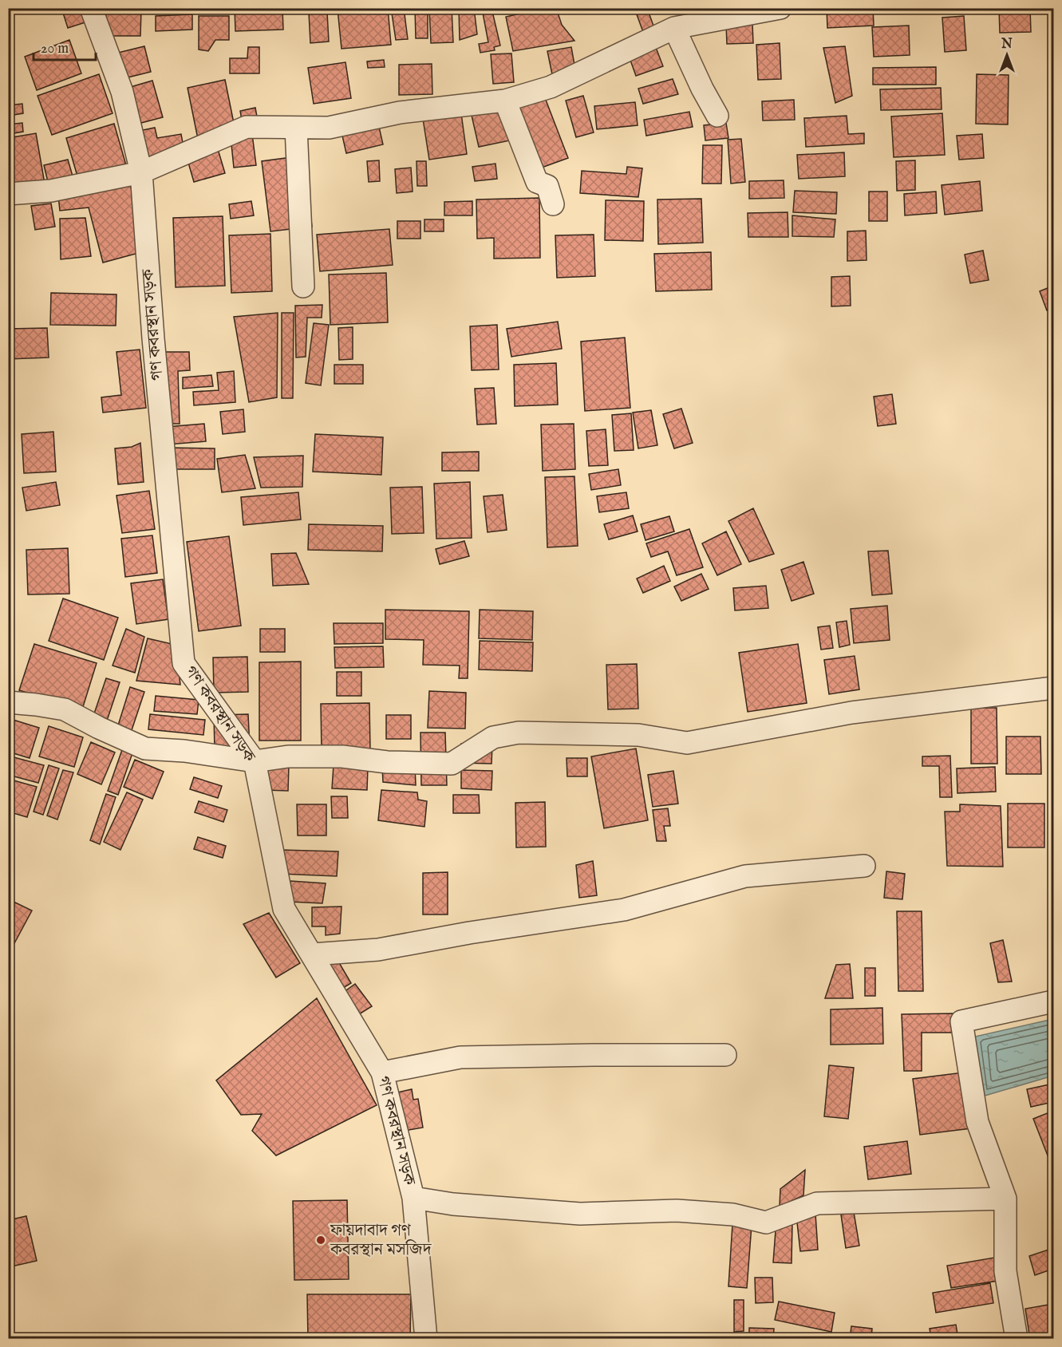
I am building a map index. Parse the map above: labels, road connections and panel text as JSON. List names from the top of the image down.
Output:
{
  "streets": {
    "street": ["গণ কবরস্থান সড়ক"]
  },
  "places": ["ফায়দাবাদ গণ কবরস্থান মসজিদ"],
  "scale_bar": "20 m",
  "north": "top"
}
